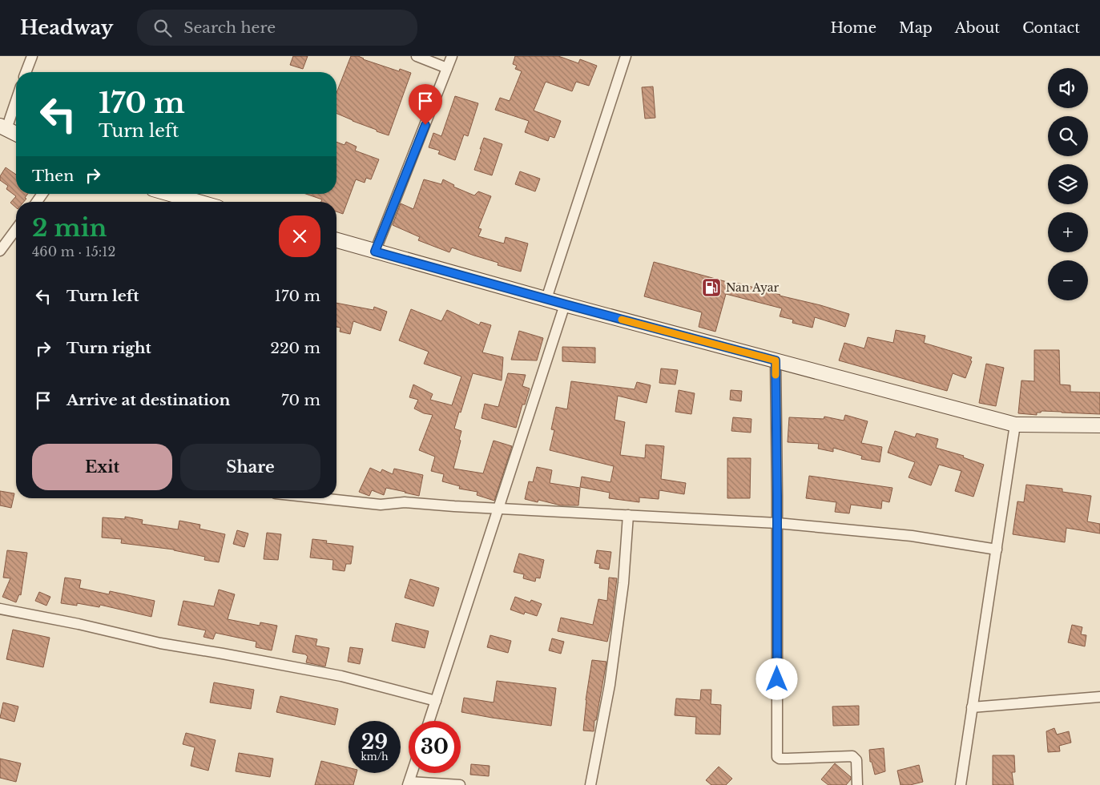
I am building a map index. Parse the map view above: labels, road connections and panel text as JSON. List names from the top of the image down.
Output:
{
  "places": {
    "fuel station": ["Nan Ayar"]
  },
  "page": {
    "header": "Headway",
    "search": "Search here",
    "nav": [
      "Home",
      "Map",
      "About",
      "Contact"
    ],
    "map_buttons": ["+", "−"],
    "turn": ["170 m", "Turn left"],
    "then": "Then",
    "heading": ["2 min", "460 m · 15:12"],
    "list": [
      {
        "name": "Turn left",
        "value": "170 m"
      },
      {
        "name": "Turn right",
        "value": "220 m"
      },
      {
        "name": "Arrive at destination",
        "value": "70 m"
      }
    ],
    "buttons": ["Exit", "Share"],
    "speed": "29 km/h",
    "limit": "30"
  }
}
